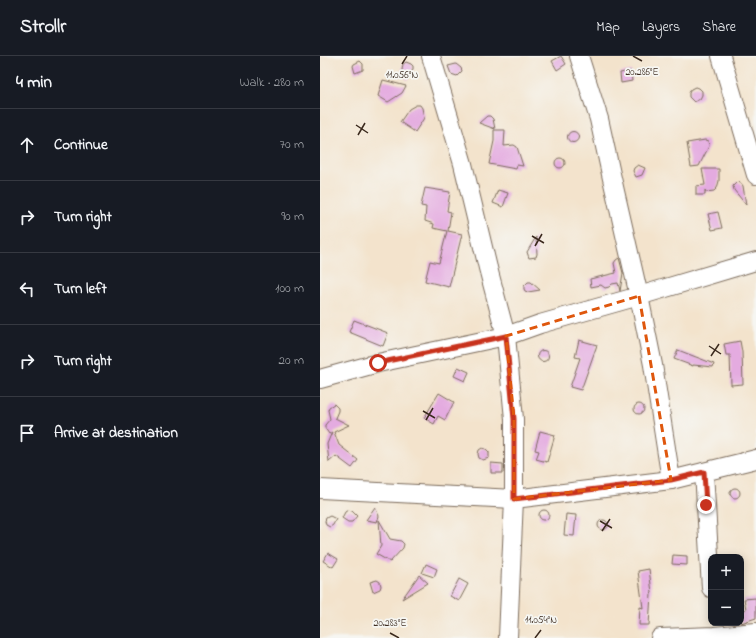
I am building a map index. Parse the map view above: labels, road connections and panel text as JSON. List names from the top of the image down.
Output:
{
  "page": {
    "header": "Strollr",
    "nav": ["Map", "Layers", "Share"],
    "heading": ["4 min", "Walk · 280 m"],
    "list": [
      ["Continue", "70 m"],
      ["Turn right", "90 m"],
      ["Turn left", "100 m"],
      ["Turn right", "20 m"],
      "Arrive at destination"
    ],
    "map_buttons": ["+", "−"]
  },
  "coordinates": [
    "20.286°E",
    "11.056°N",
    "11.054°N",
    "20.283°E"
  ]
}
